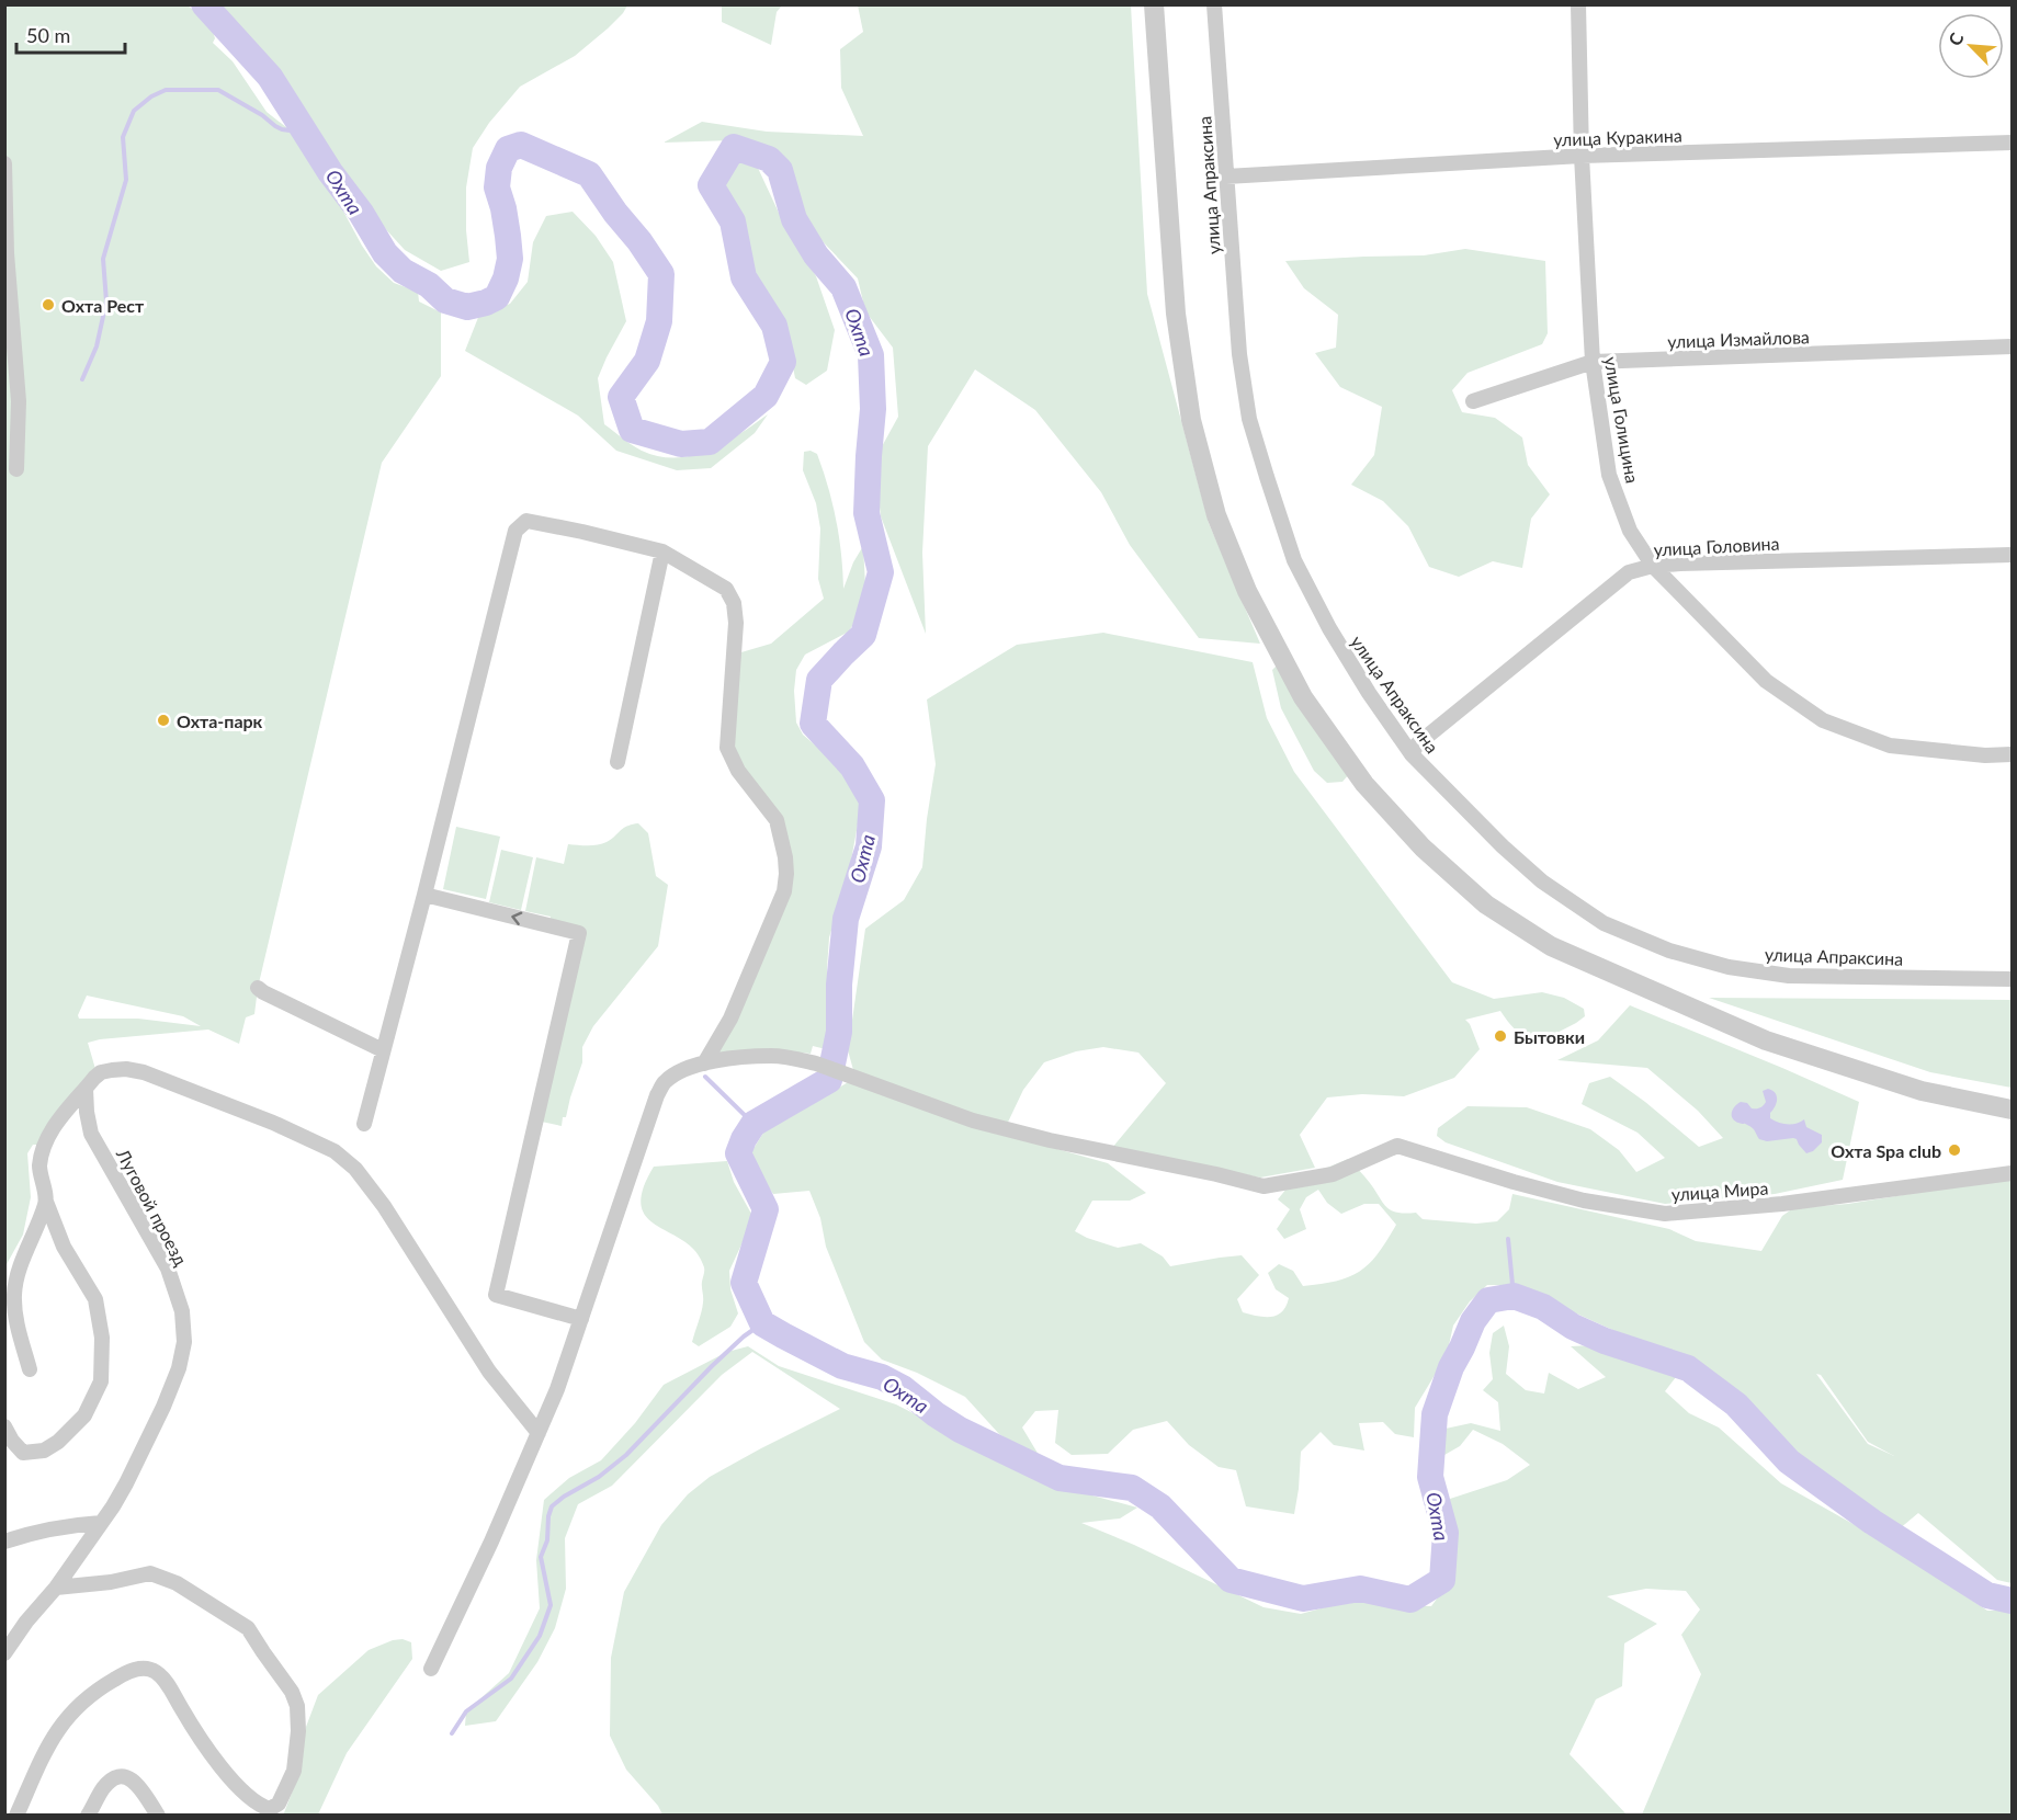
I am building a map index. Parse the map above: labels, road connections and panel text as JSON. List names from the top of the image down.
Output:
{
  "streets": {
    "street": [
      "улица Куракина",
      "улица Апраксина",
      "улица Измайлова",
      "улица Голицина",
      "улица Головина",
      "улица Мира",
      "Луговой проезд"
    ]
  },
  "crossings": [
    ["улица Куракина", "улица Апраксина"],
    ["улица Куракина", "улица Голицина"],
    ["улица Апраксина", "улица Головина"],
    ["улица Измайлова", "улица Голицина"],
    ["улица Голицина", "улица Головина"]
  ],
  "water": ["Охта"],
  "places": [
    "Охта Рест",
    "Охта-парк",
    "Бытовки",
    "Охта Spa club"
  ],
  "scale_bar": "50 m",
  "north": "top left"
}
